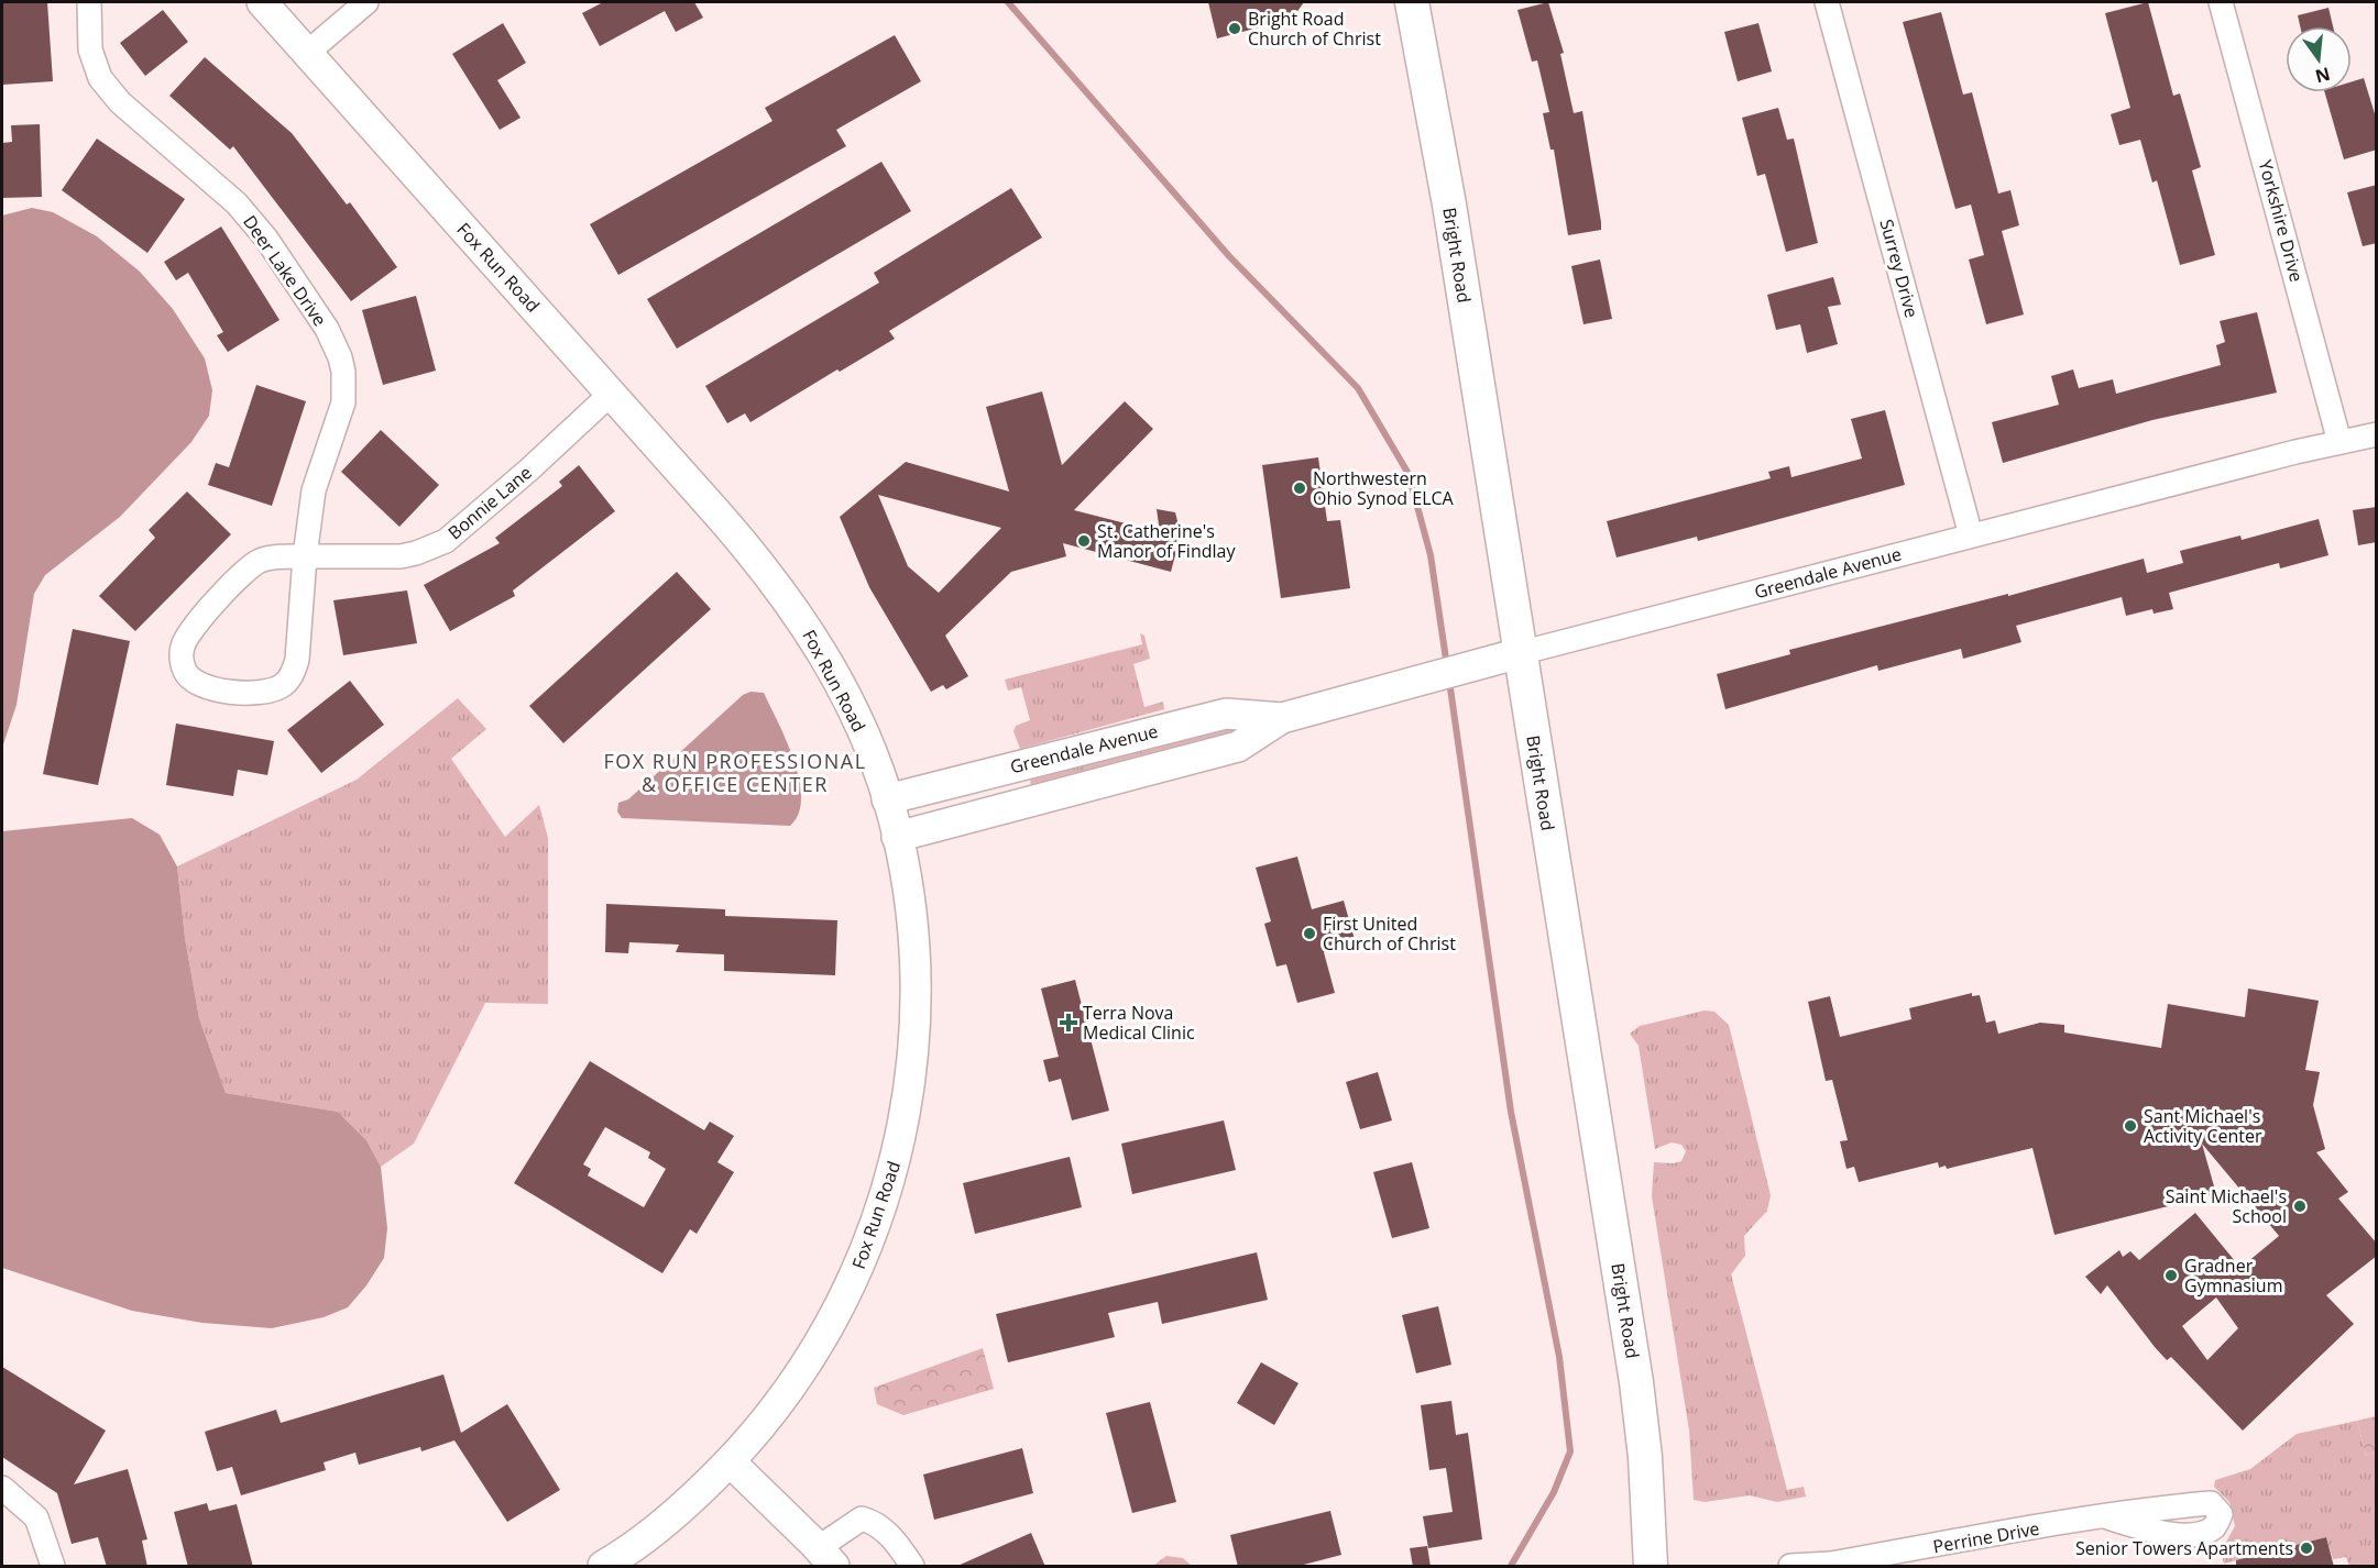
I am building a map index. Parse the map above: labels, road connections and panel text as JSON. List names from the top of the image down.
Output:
{
  "streets": {
    "main road": ["Bright Road"],
    "street": [
      "Yorkshire Drive",
      "Fox Run Road",
      "Surrey Drive",
      "Deer Lake Drive",
      "Bonnie Lane",
      "Greendale Avenue",
      "Perrine Drive"
    ]
  },
  "crossings": [
    ["Yorkshire Drive", "Greendale Avenue"],
    ["Bright Road", "Greendale Avenue"],
    ["Fox Run Road", "Bonnie Lane"],
    ["Fox Run Road", "Greendale Avenue"],
    ["Surrey Drive", "Greendale Avenue"],
    ["Deer Lake Drive", "Bonnie Lane"]
  ],
  "districts": ["FOX RUN PROFESSIONAL & OFFICE CENTER"],
  "places": {
    "other": [
      "Bright Road Church of Christ",
      "Northwestern Ohio Synod ELCA",
      "St. Catherine's Manor of Findlay",
      "First United Church of Christ",
      "Sant Michael's Activity Center",
      "Saint Michael's School",
      "Gradner Gymnasium",
      "Senior Towers Apartments"
    ],
    "health": ["Terra Nova Medical Clinic"]
  },
  "north": "bottom"
}
